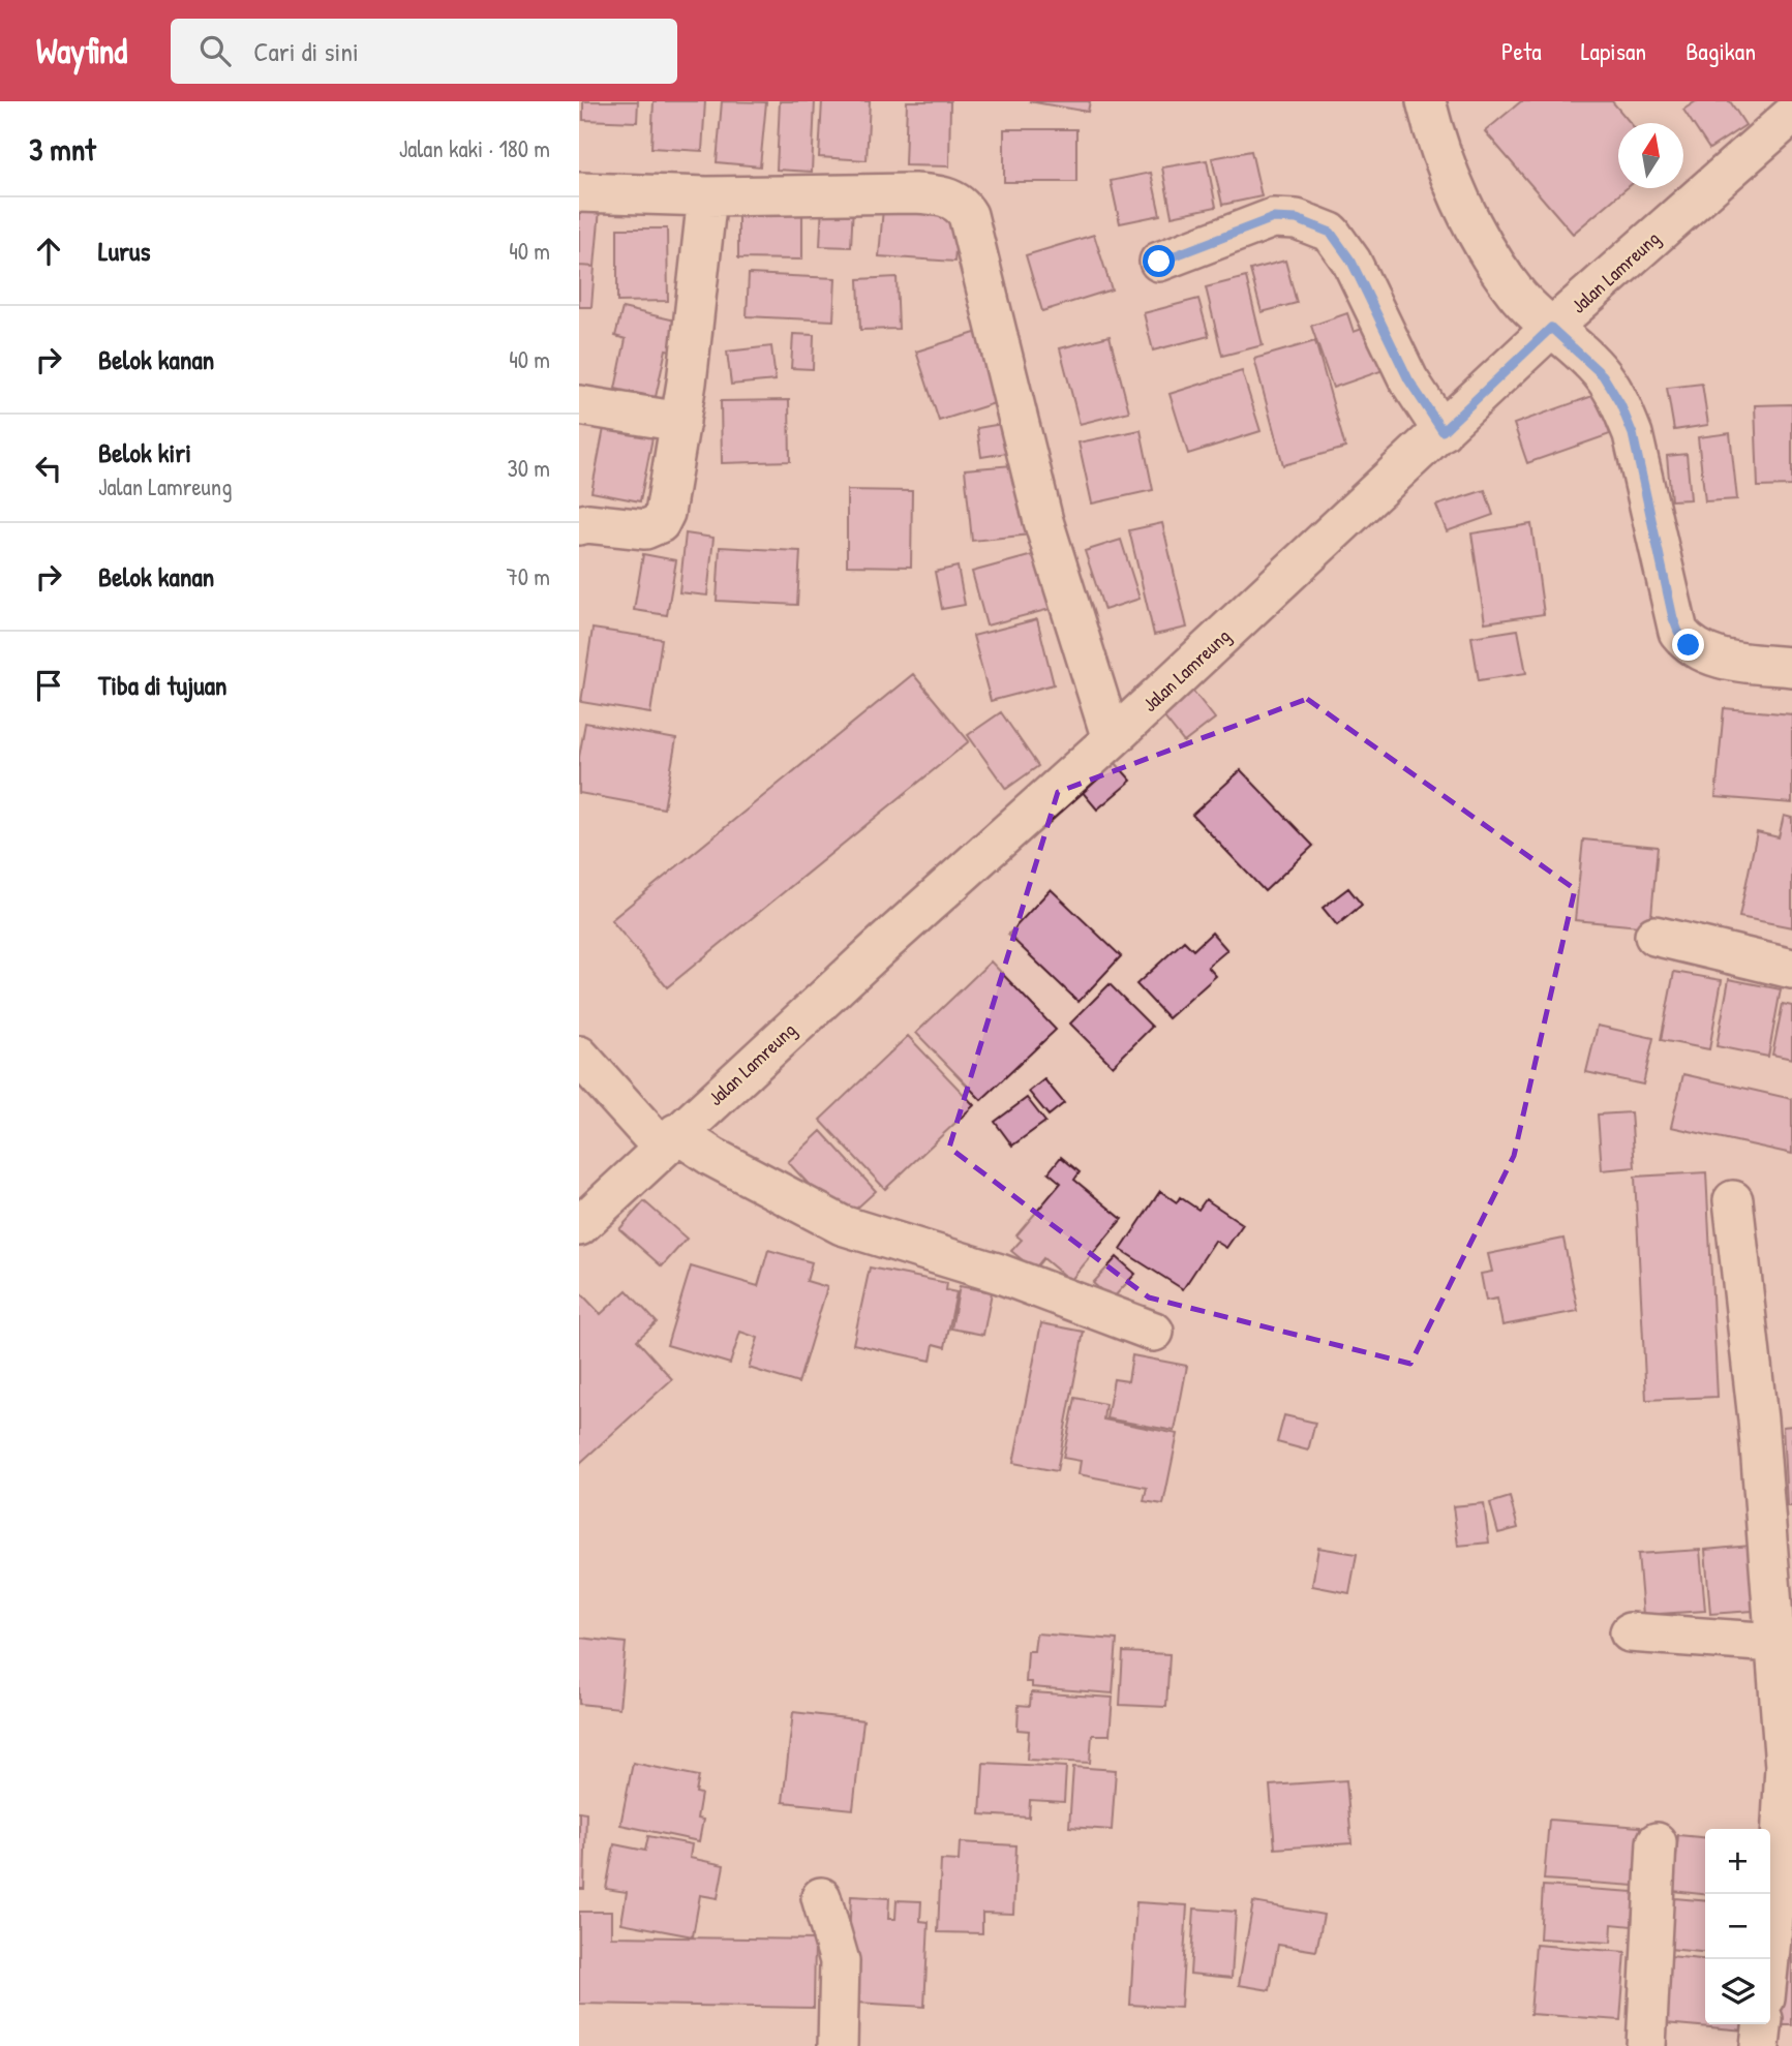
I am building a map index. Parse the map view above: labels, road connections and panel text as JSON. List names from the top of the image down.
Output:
{
  "streets": {
    "street": ["Jalan Lamreung"]
  },
  "north": "top",
  "page": {
    "header": "Wayfind",
    "search": "Cari di sini",
    "nav": ["Peta", "Lapisan", "Bagikan"],
    "heading": ["3 mnt", "Jalan kaki · 180 m"],
    "list": [
      ["Lurus", "40 m"],
      ["Belok kanan", "40 m"],
      ["Belok kiri", "Jalan Lamreung", "30 m"],
      ["Belok kanan", "70 m"],
      "Tiba di tujuan"
    ],
    "map_buttons": ["+", "−"]
  }
}
